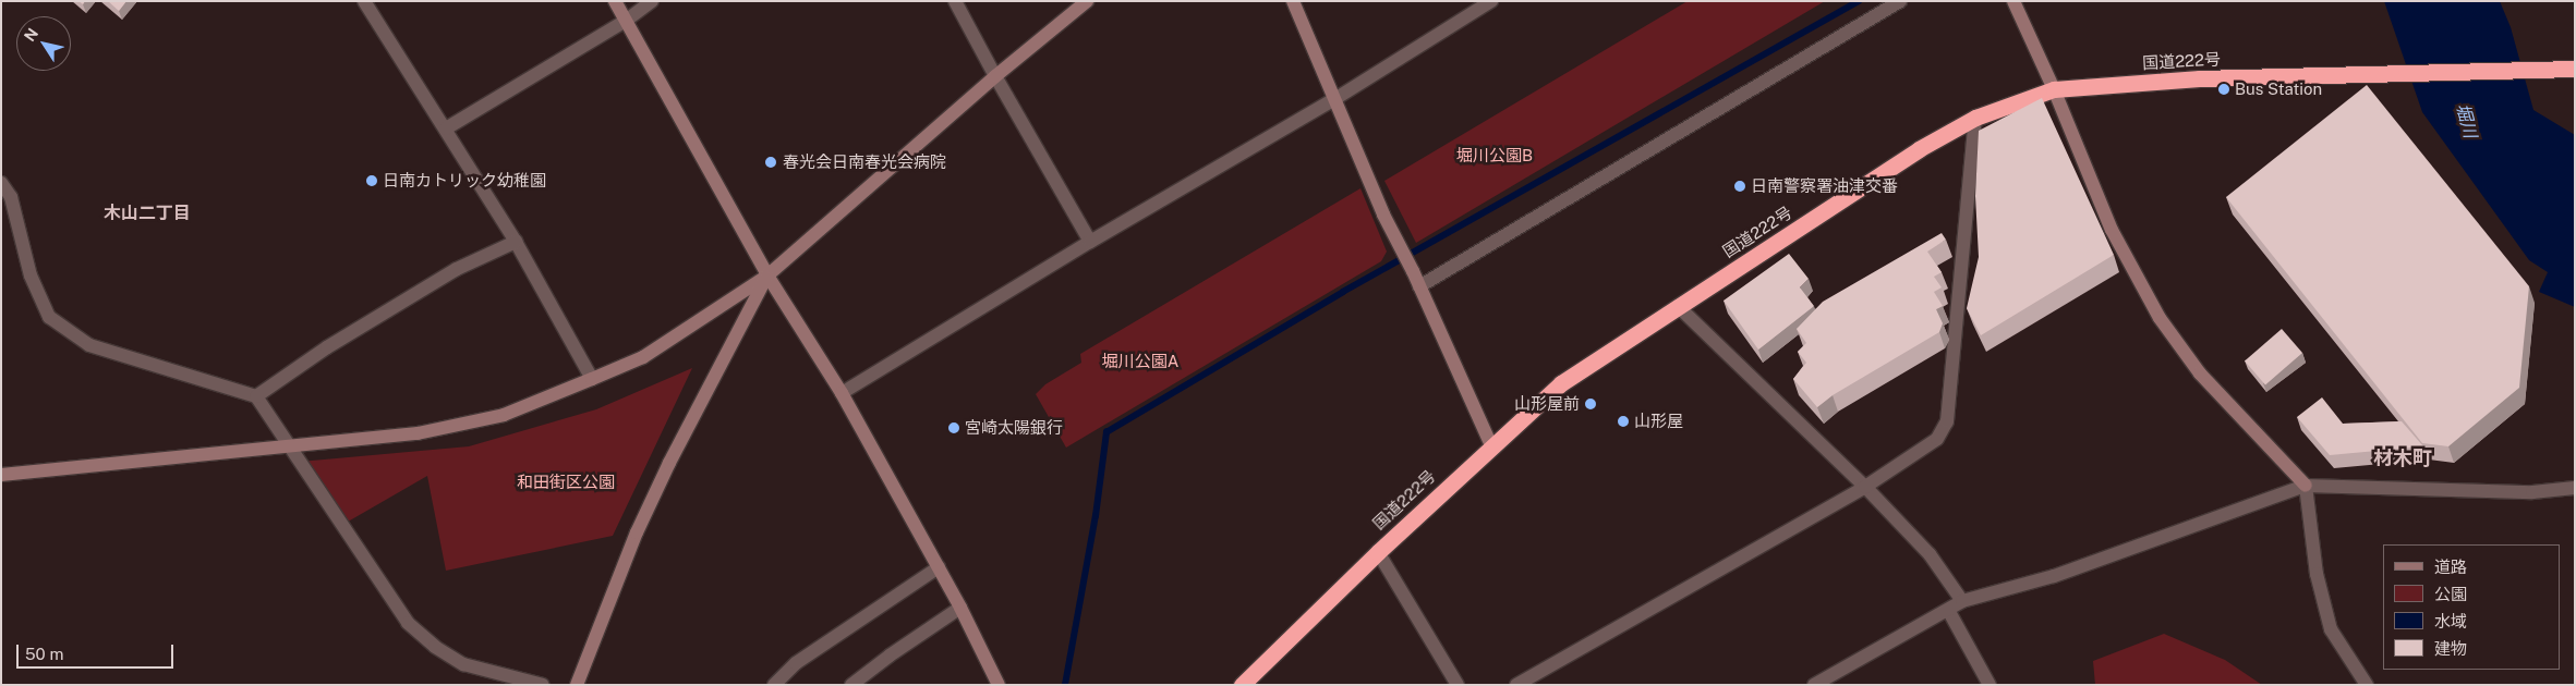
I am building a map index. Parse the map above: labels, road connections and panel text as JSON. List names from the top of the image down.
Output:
{
  "streets": {
    "highway": ["国道222号"]
  },
  "districts": ["木山二丁目", "材木町"],
  "water": ["堀川"],
  "parks": ["堀川公園B", "堀川公園A", "和田街区公園"],
  "places": [
    "Bus Station",
    "春光会日南春光会病院",
    "日南カトリック幼稚園",
    "日南警察署油津交番",
    "山形屋前",
    "山形屋",
    "宮崎太陽銀行"
  ],
  "legend": [
    "道路",
    "公園",
    "水域",
    "建物"
  ],
  "scale_bar": "50 m",
  "north": "top left"
}
